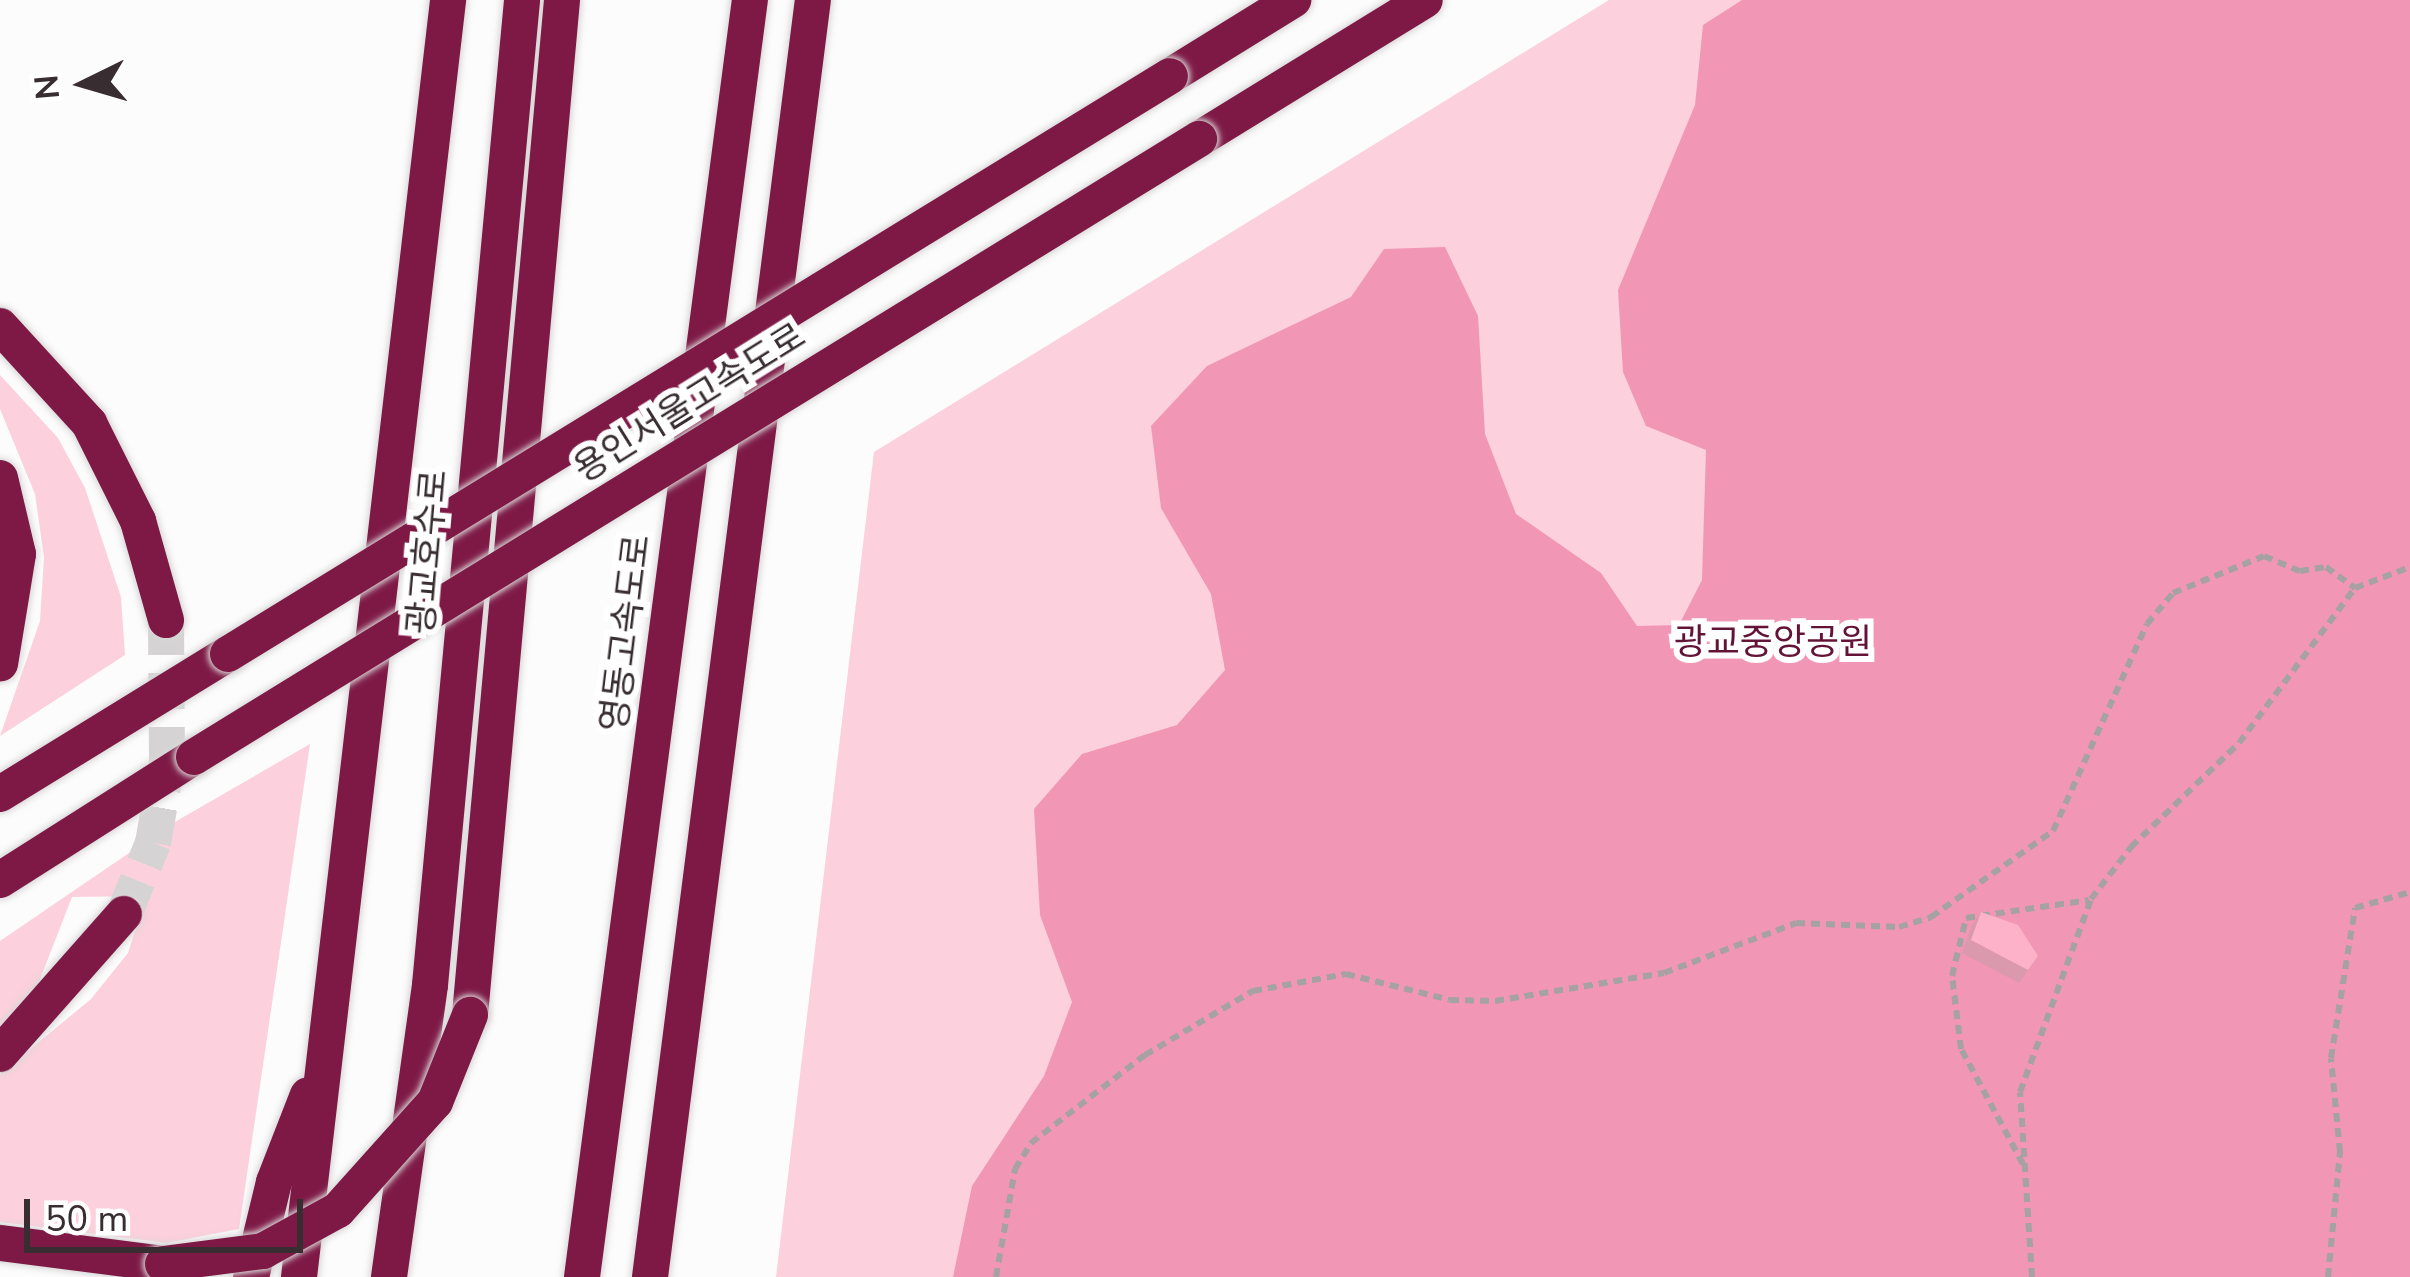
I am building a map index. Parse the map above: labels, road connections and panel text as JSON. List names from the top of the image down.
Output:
{
  "streets": {
    "highway": ["용인서울고속도로", "광교호수로", "영동고속도로"]
  },
  "parks": ["광교중앙공원"],
  "scale_bar": "50 m",
  "north": "left"
}
